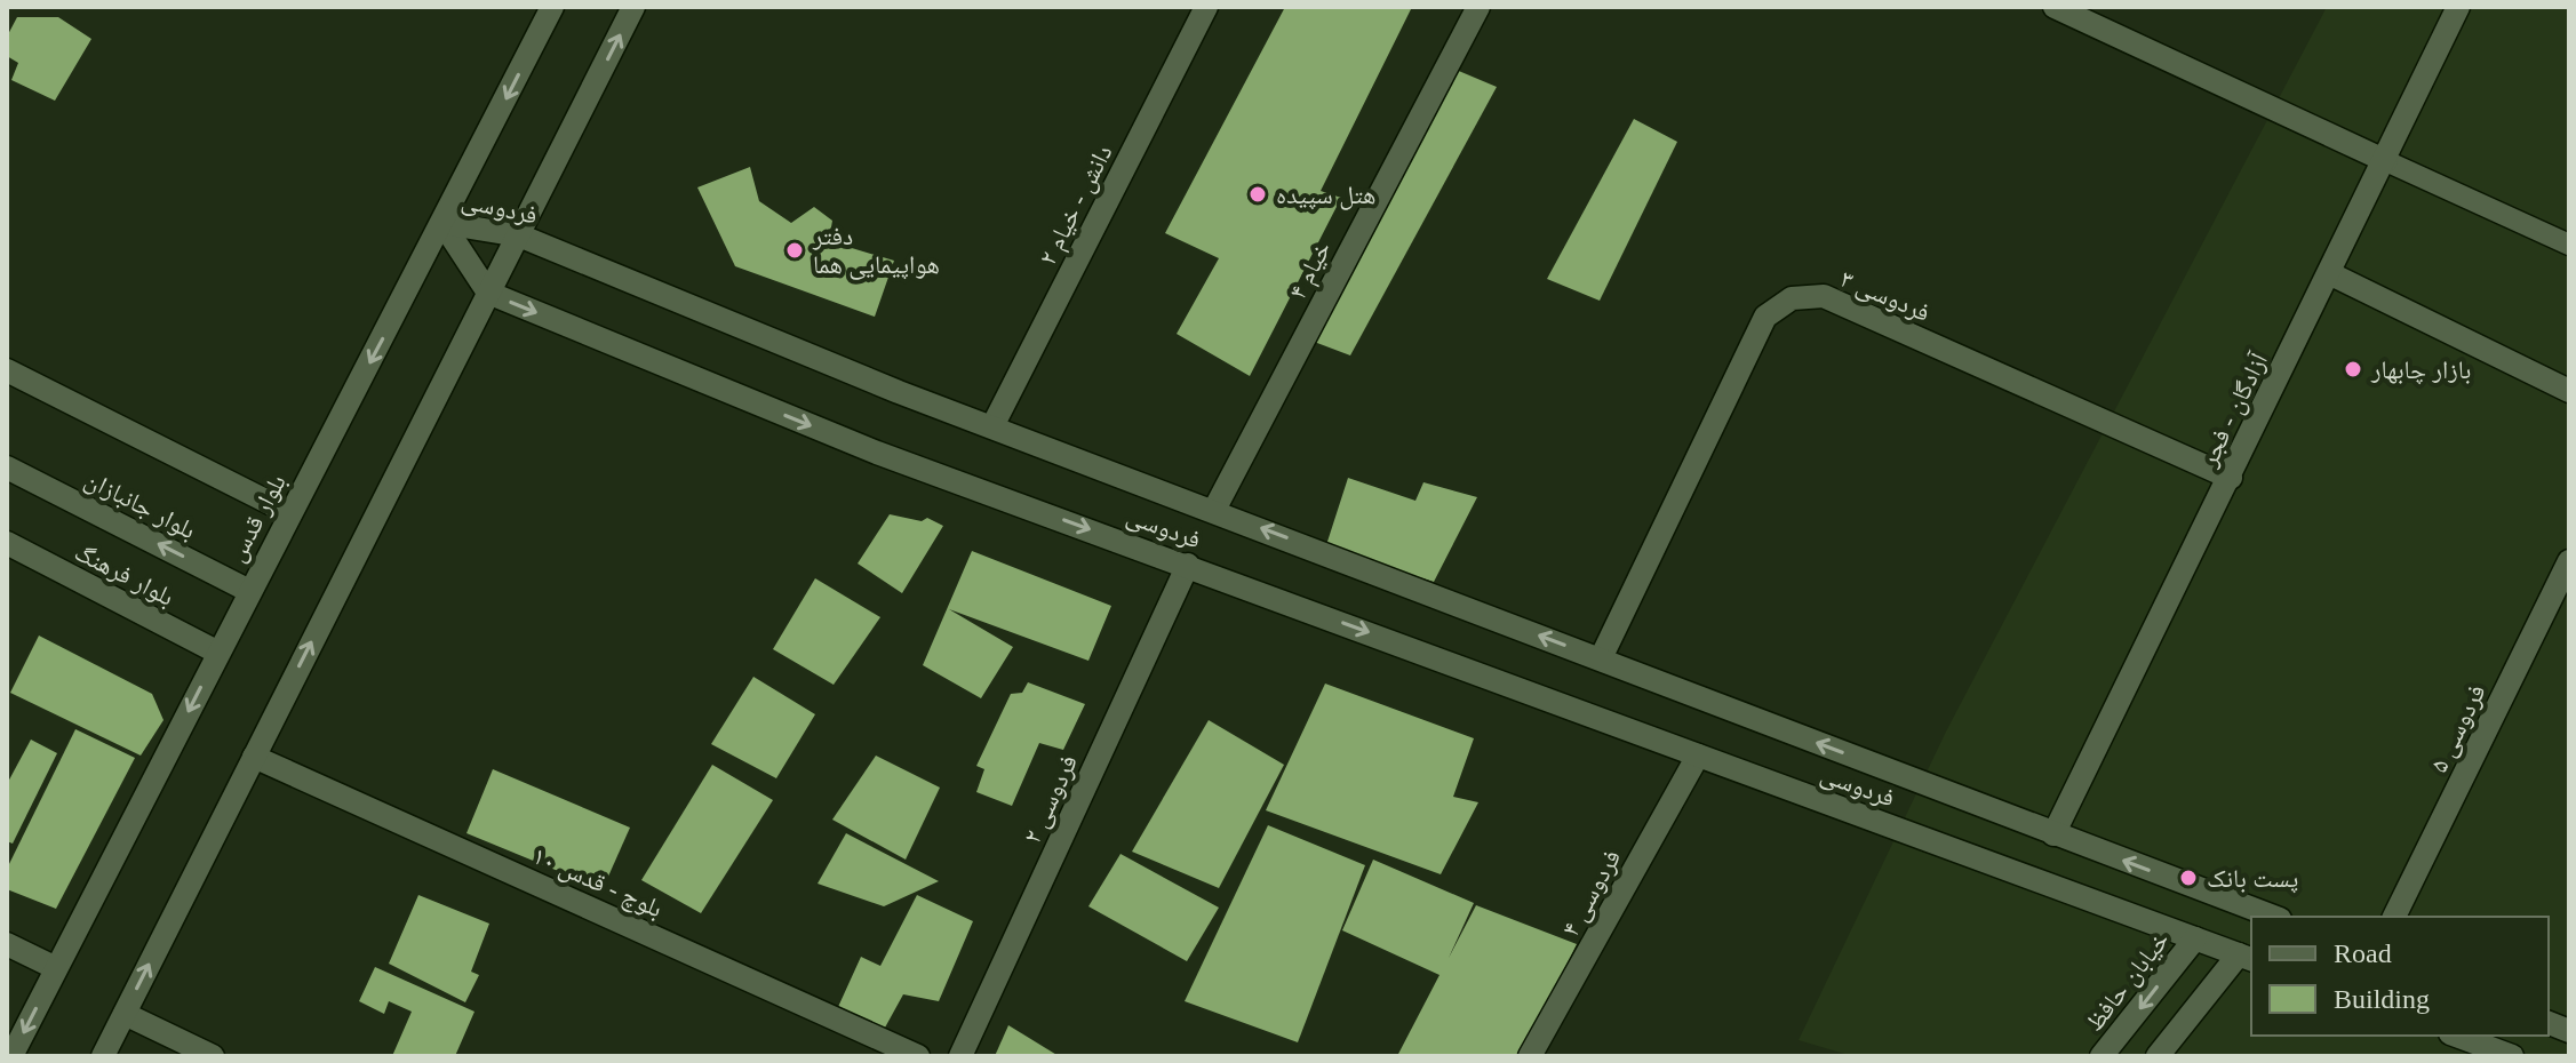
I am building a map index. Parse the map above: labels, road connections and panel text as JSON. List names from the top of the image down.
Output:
{
  "streets": {
    "street": [
      "دانش - خیام ۲",
      "فردوسی",
      "خیام ۴",
      "فردوسی ۳",
      "آزادگان - فجر",
      "بلوار جانبازان",
      "بلوار قدس",
      "بلوار فرهنگ",
      "فردوسی ۵",
      "فردوسی ۲",
      "بلوچ - قدس ۱۰",
      "فردوسی ۴",
      "خیابان حافظ"
    ]
  },
  "crossings": [
    ["دانش - خیام ۲", "فردوسی"],
    ["فردوسی", "خیام ۴"],
    ["فردوسی", "فردوسی ۳"],
    ["فردوسی", "آزادگان - فجر"],
    ["فردوسی", "بلوار قدس"],
    ["فردوسی", "فردوسی ۲"],
    ["فردوسی", "فردوسی ۴"],
    ["فردوسی", "خیابان حافظ"],
    ["فردوسی ۳", "آزادگان - فجر"],
    ["بلوار جانبازان", "بلوار قدس"],
    ["بلوار قدس", "بلوار فرهنگ"]
  ],
  "places": [
    "هتل سپیده",
    "دفتر هواپیمایی هما",
    "بازار چابهار",
    "پست بانک"
  ],
  "legend": ["Road", "Building"]
}
